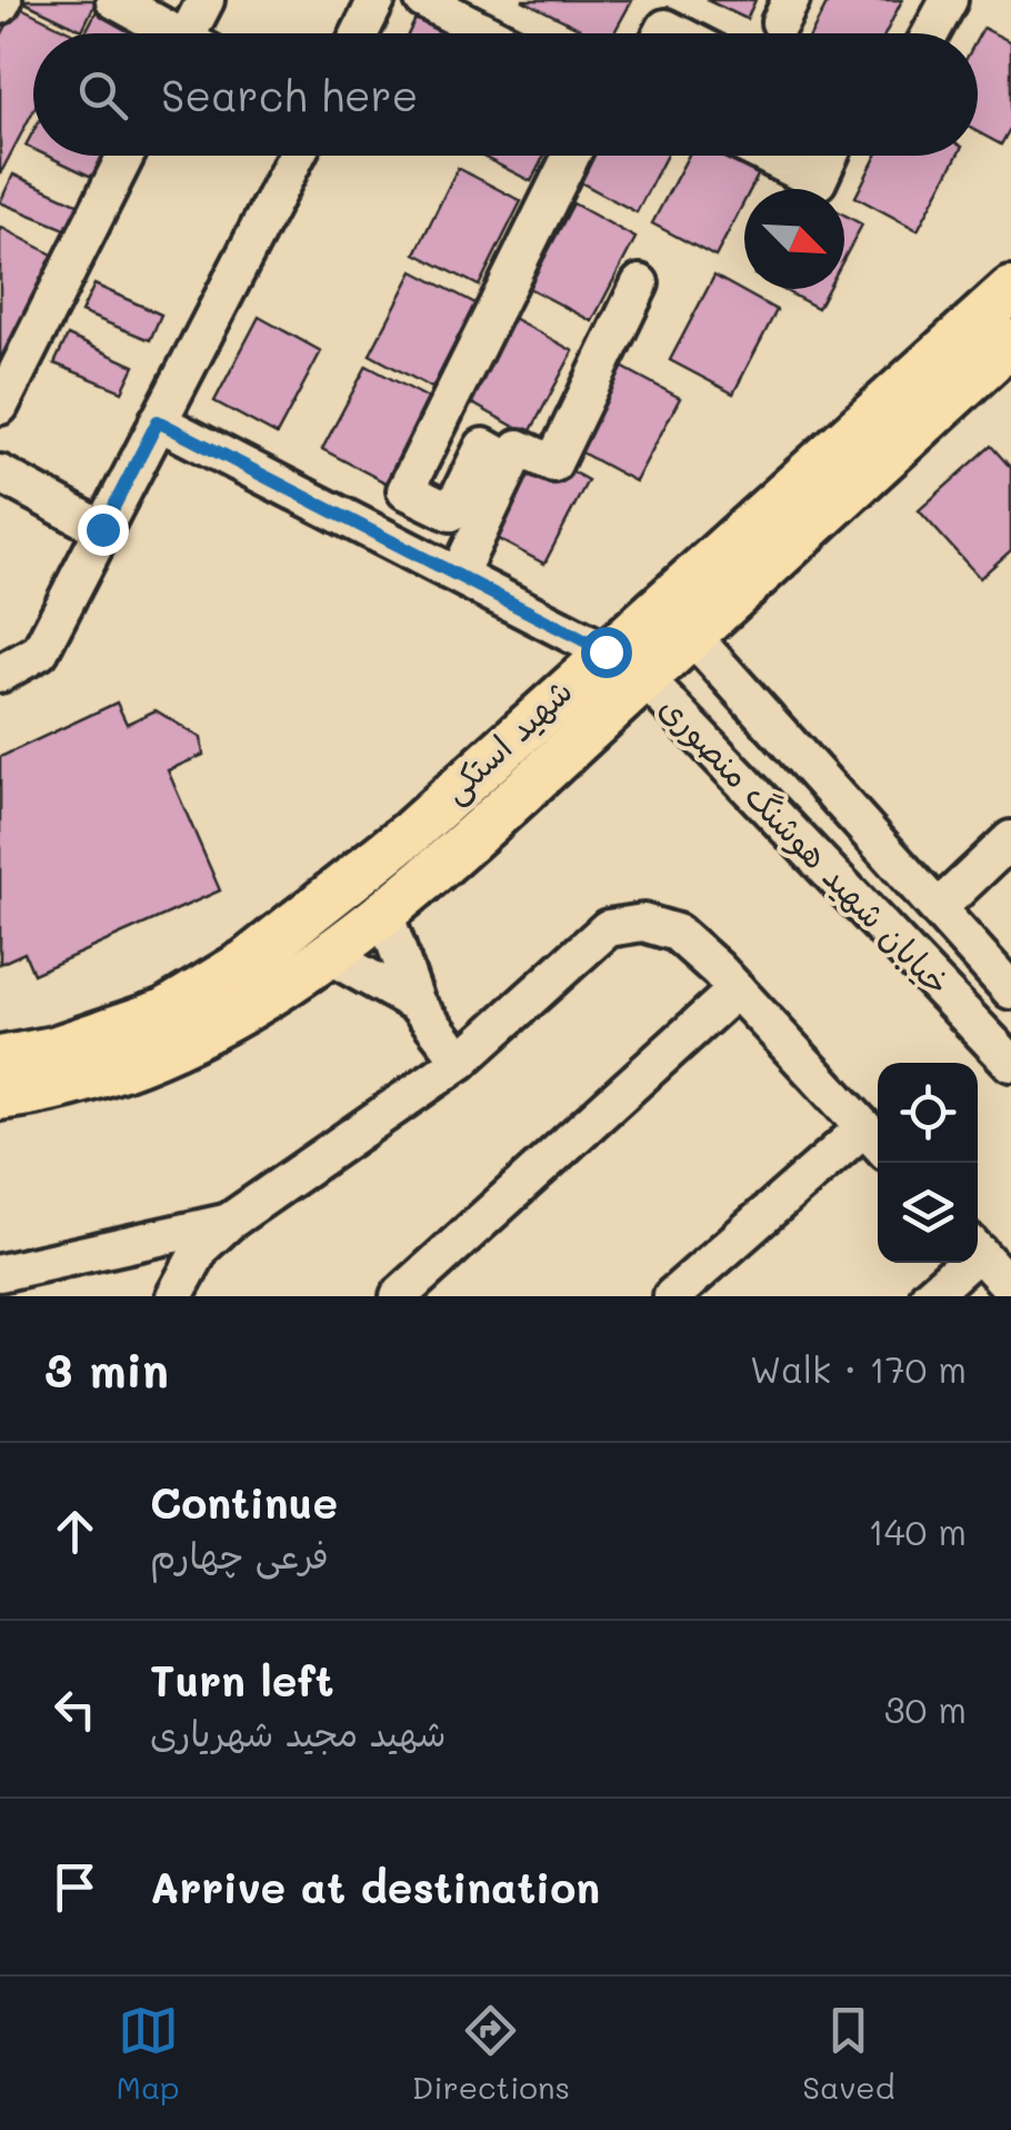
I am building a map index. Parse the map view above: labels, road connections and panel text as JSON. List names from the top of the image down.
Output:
{
  "streets": {
    "main road": ["شهید استکی"],
    "street": ["خیابان شهید هوشنگ منصوری"]
  },
  "crossings": [
    ["شهید استکی", "خیابان شهید هوشنگ منصوری"]
  ],
  "north": "bottom right",
  "page": {
    "search": "Search here",
    "heading": ["3 min", "Walk · 170 m"],
    "list": [
      ["Continue", "فرعی چهارم", "140 m"],
      ["Turn left", "شهید مجید شهریاری", "30 m"],
      "Arrive at destination"
    ],
    "nav": ["Map", "Directions", "Saved"]
  }
}
